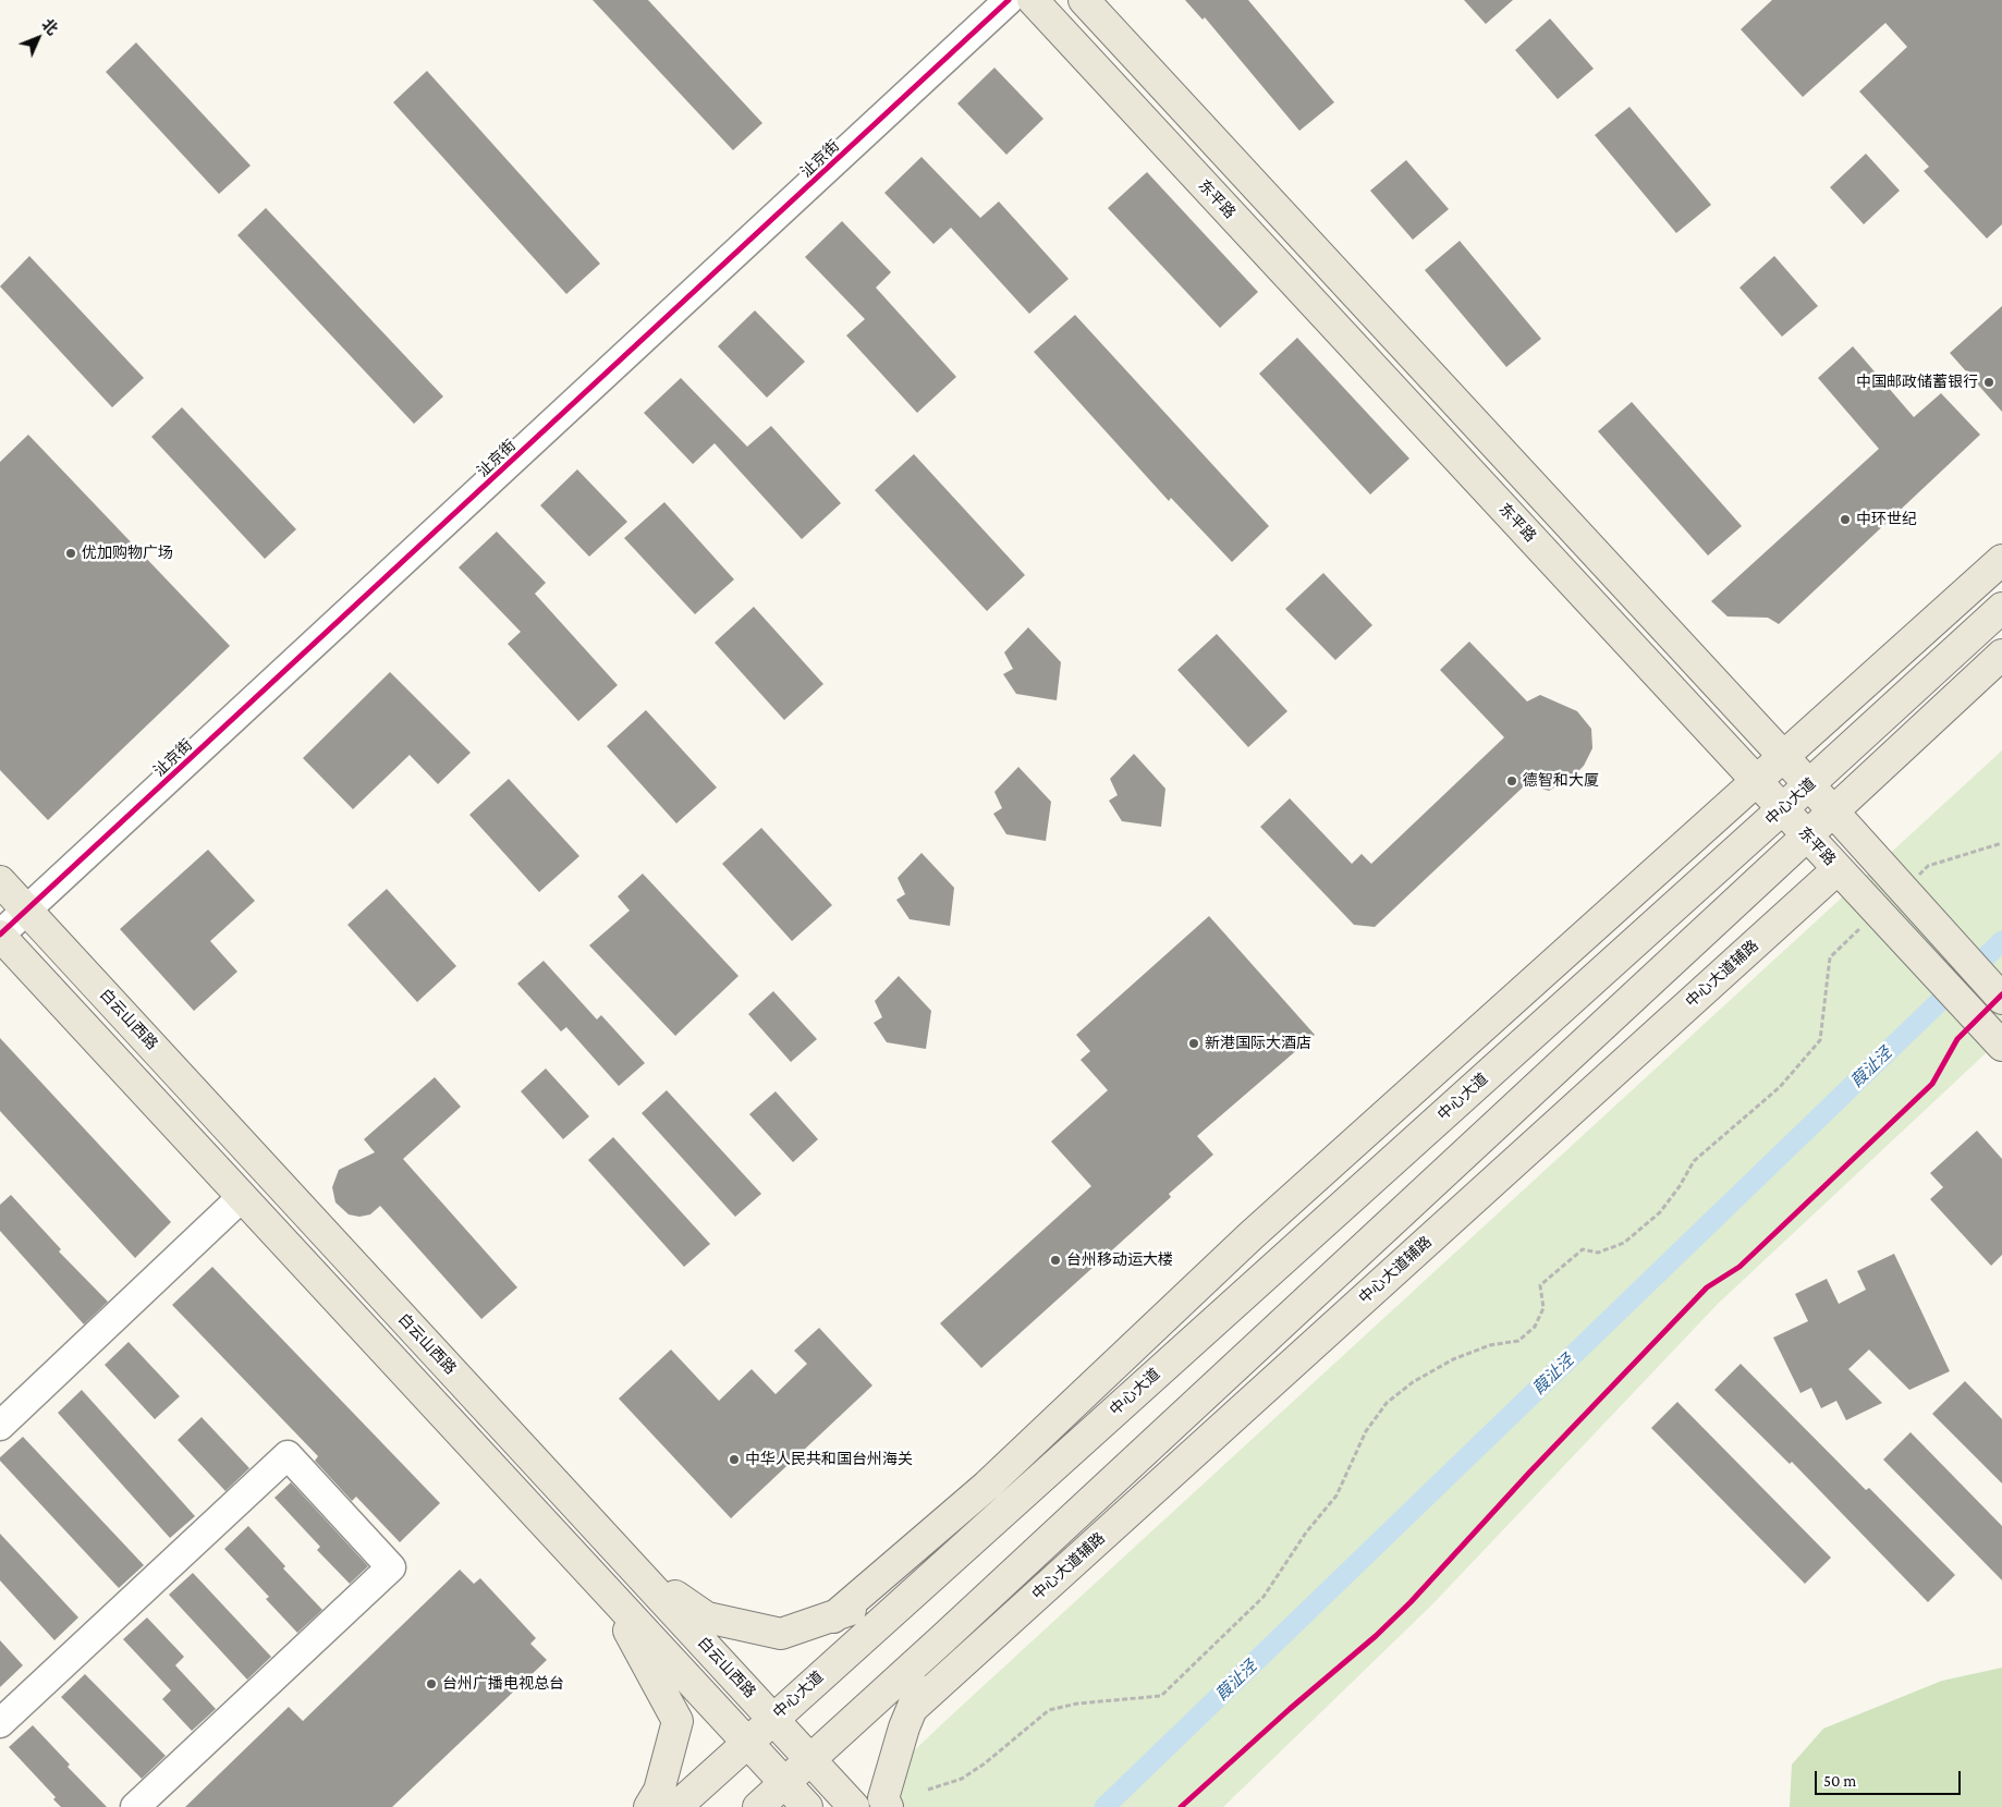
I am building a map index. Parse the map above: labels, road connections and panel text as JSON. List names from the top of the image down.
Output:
{
  "streets": {
    "main road": [
      "东平路",
      "中心大道",
      "中心大道辅路",
      "白云山西路"
    ],
    "street": ["沚京街"]
  },
  "crossings": [
    ["沚京街", "白云山西路"],
    ["东平路", "中心大道"],
    ["东平路", "中心大道辅路"],
    ["中心大道", "白云山西路"]
  ],
  "water": ["葭沚泾"],
  "places": [
    "中国邮政储蓄银行",
    "中环世纪",
    "优加购物广场",
    "德智和大厦",
    "新港国际大酒店",
    "台州移动运大楼",
    "中华人民共和国台州海关",
    "台州广播电视总台"
  ],
  "scale_bar": "50 m",
  "north": "top right"
}
